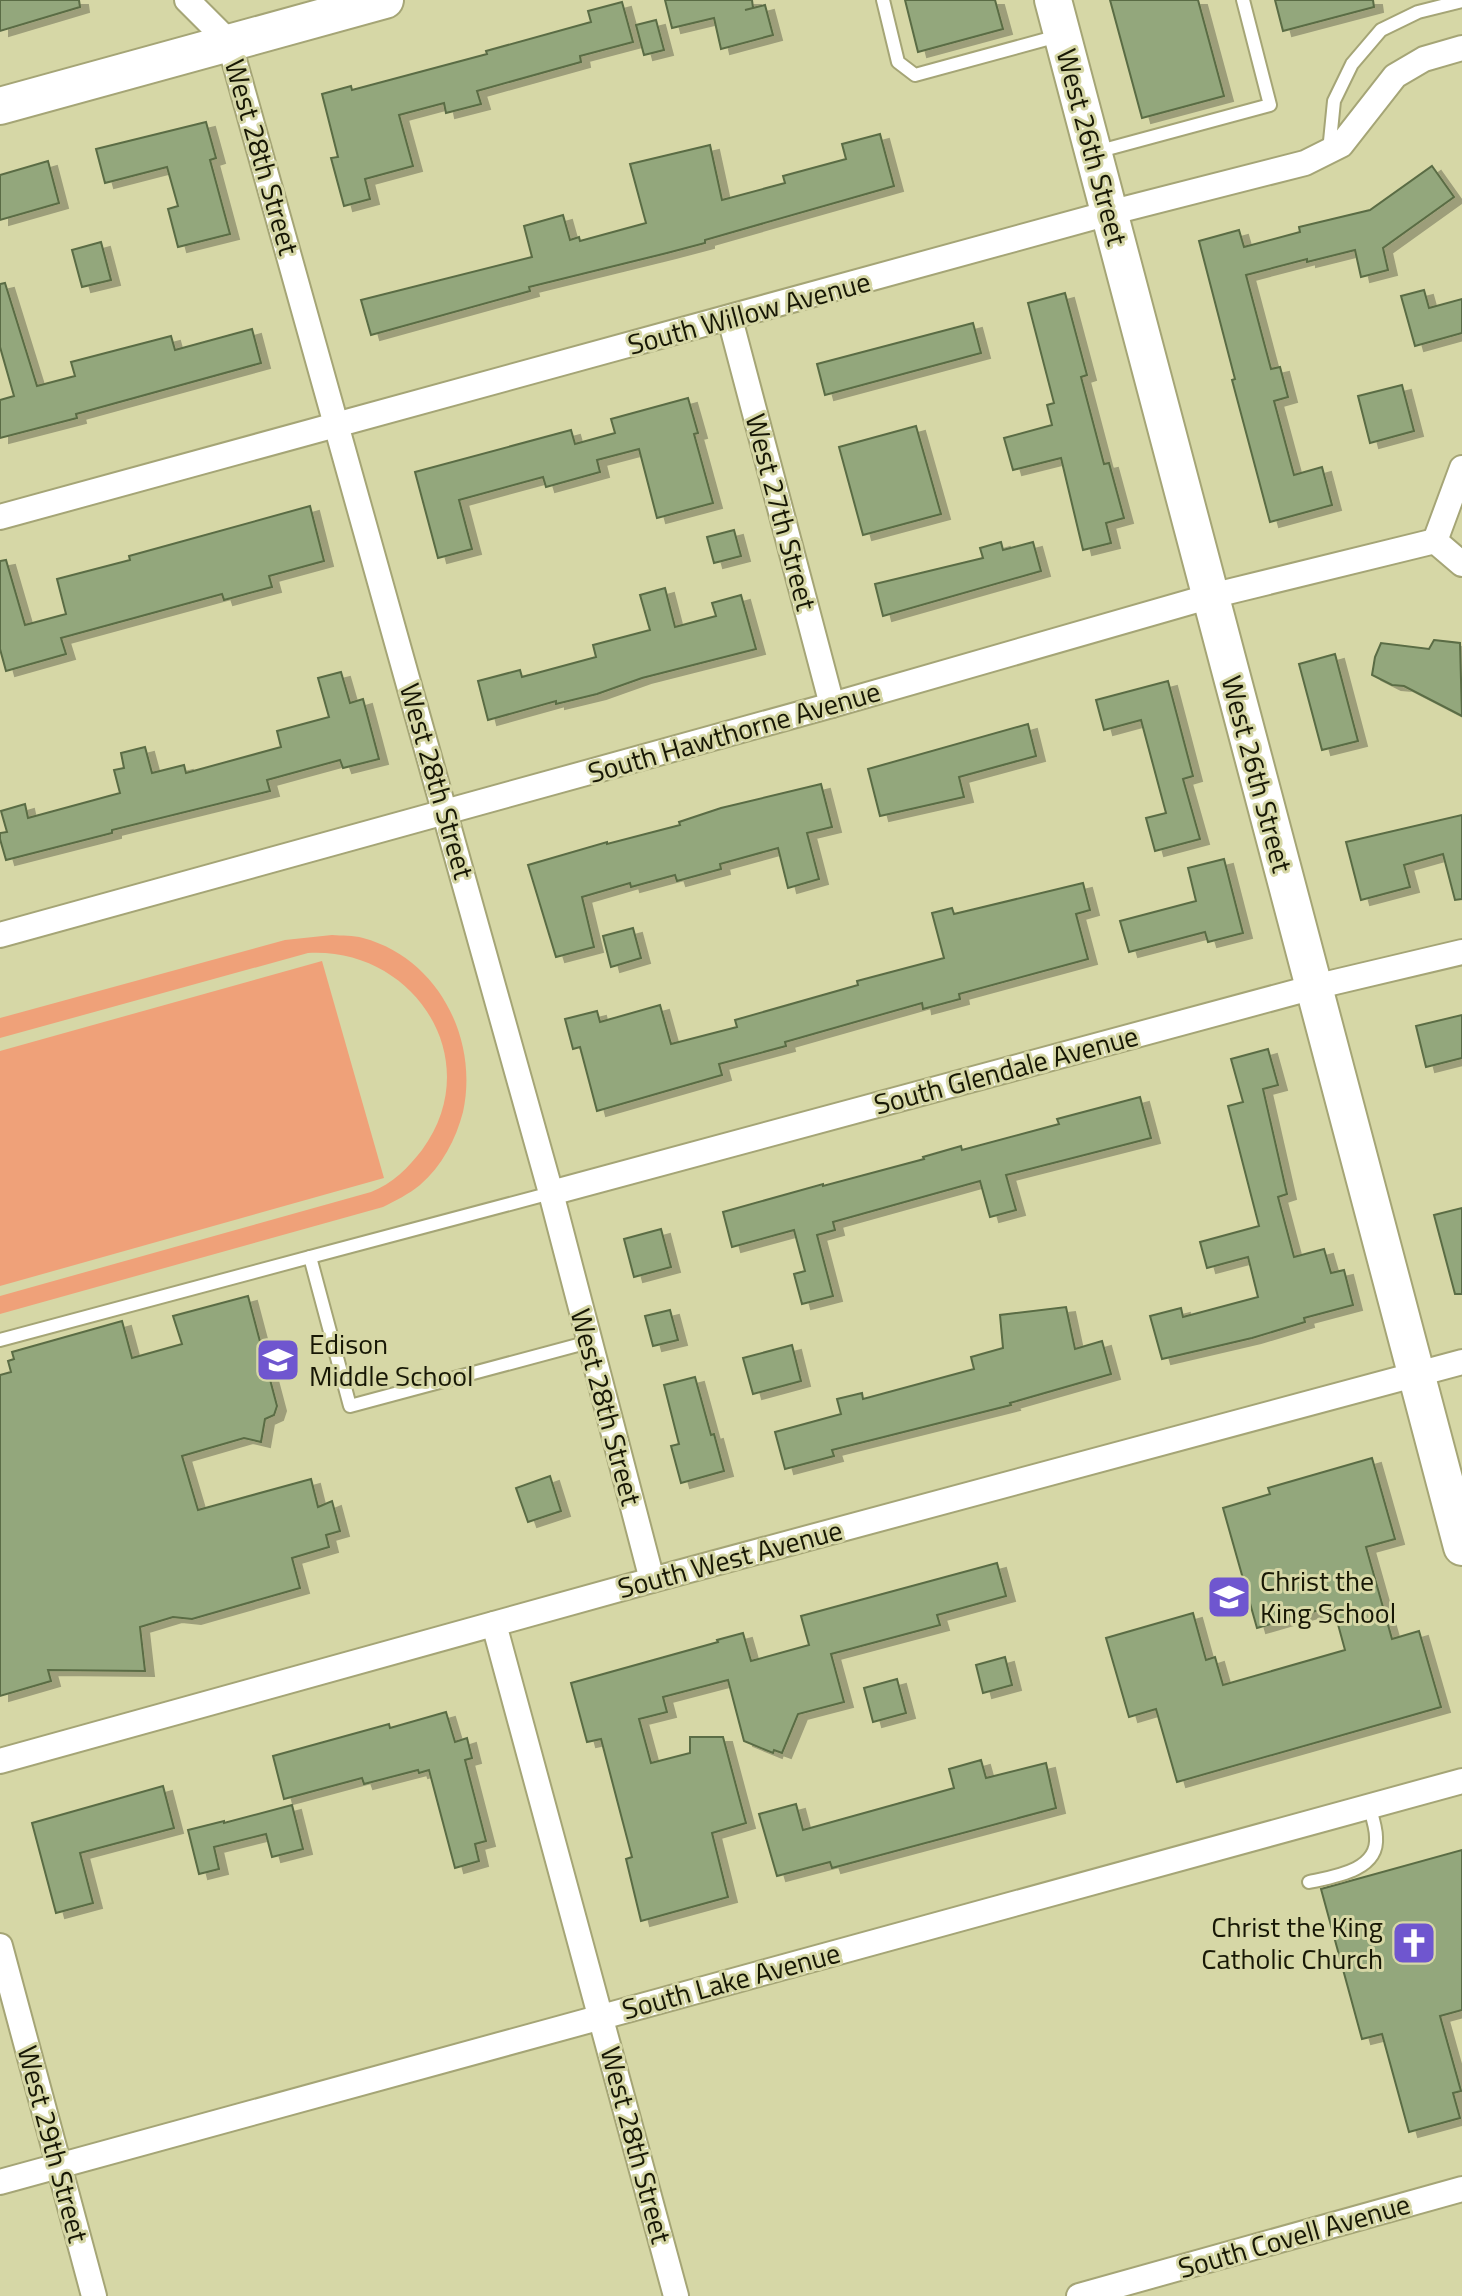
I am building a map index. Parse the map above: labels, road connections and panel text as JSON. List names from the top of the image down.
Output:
{
  "streets": {
    "main road": ["West 26th Street"],
    "street": [
      "West 28th Street",
      "South Willow Avenue",
      "West 27th Street",
      "South Hawthorne Avenue",
      "South Glendale Avenue",
      "South West Avenue",
      "South Lake Avenue",
      "West 29th Street",
      "South Covell Avenue"
    ]
  },
  "crossings": [
    ["West 26th Street", "South Willow Avenue"],
    ["West 26th Street", "South Hawthorne Avenue"],
    ["West 26th Street", "South Glendale Avenue"],
    ["West 26th Street", "South West Avenue"],
    ["West 28th Street", "South Willow Avenue"],
    ["West 28th Street", "South Hawthorne Avenue"],
    ["West 28th Street", "South Glendale Avenue"],
    ["West 28th Street", "South West Avenue"],
    ["West 28th Street", "South Lake Avenue"],
    ["South Willow Avenue", "West 27th Street"],
    ["West 27th Street", "South Hawthorne Avenue"],
    ["South Lake Avenue", "West 29th Street"]
  ],
  "places": {
    "school or university": ["Edison Middle School", "Christ the King School"],
    "church": ["Christ the King Catholic Church"]
  }
}
